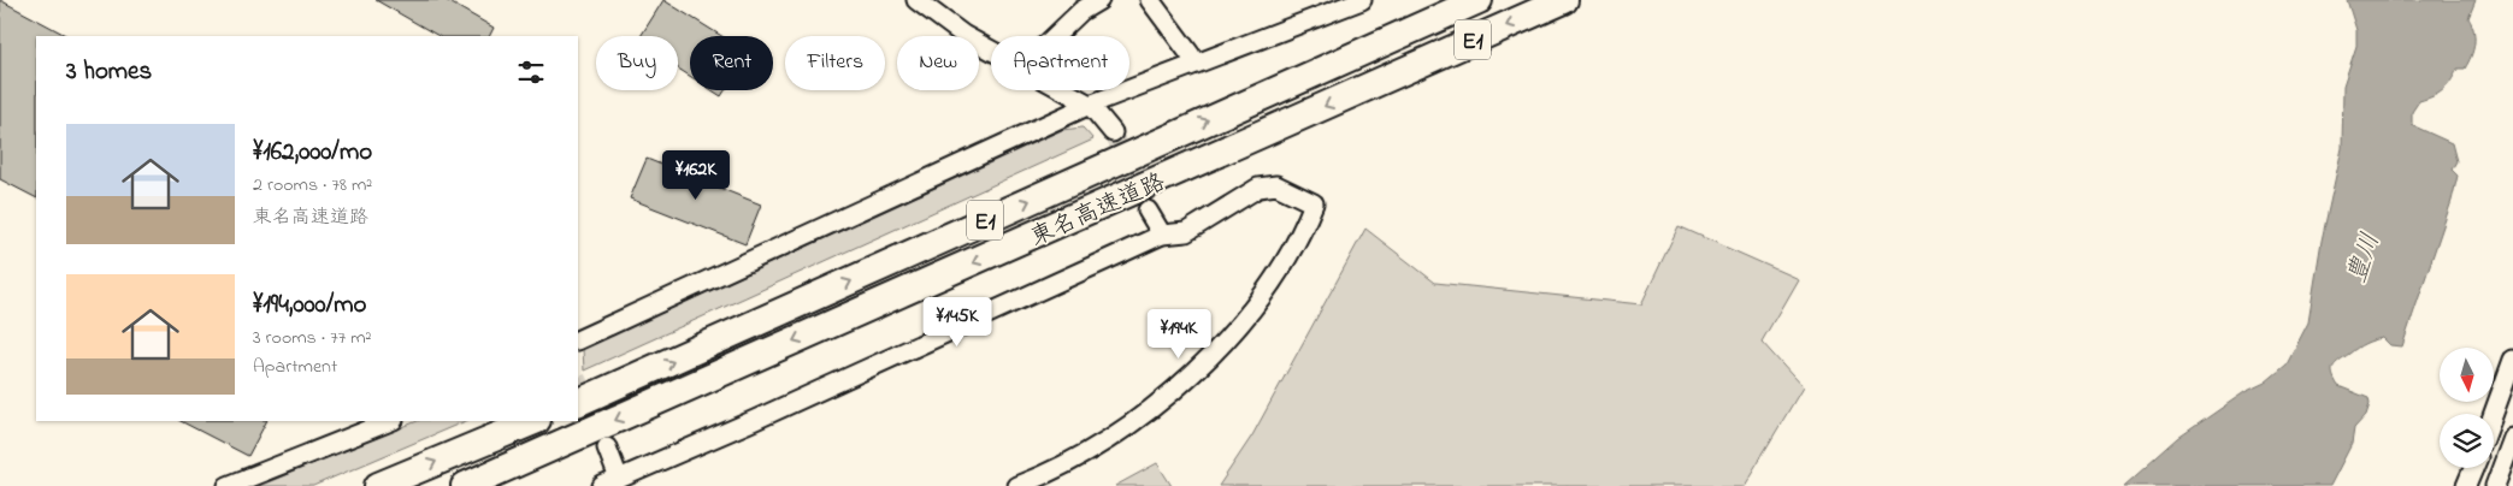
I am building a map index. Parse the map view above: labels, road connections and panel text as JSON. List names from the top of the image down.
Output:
{
  "streets": {
    "highway": ["E1", "東名高速道路"]
  },
  "water": ["豊川"],
  "north": "bottom",
  "page": {
    "chip": [
      "Buy",
      "Rent",
      "Filters",
      "New",
      "Apartment"
    ],
    "heading": "3 homes",
    "list": [
      {
        "name": "¥162,000/mo",
        "note": "2 rooms · 78 m² · 東名高速道路"
      },
      {
        "name": "¥194,000/mo",
        "note": "3 rooms · 77 m² · Apartment"
      }
    ],
    "price": ["¥162K", "¥145K", "¥194K"]
  }
}
